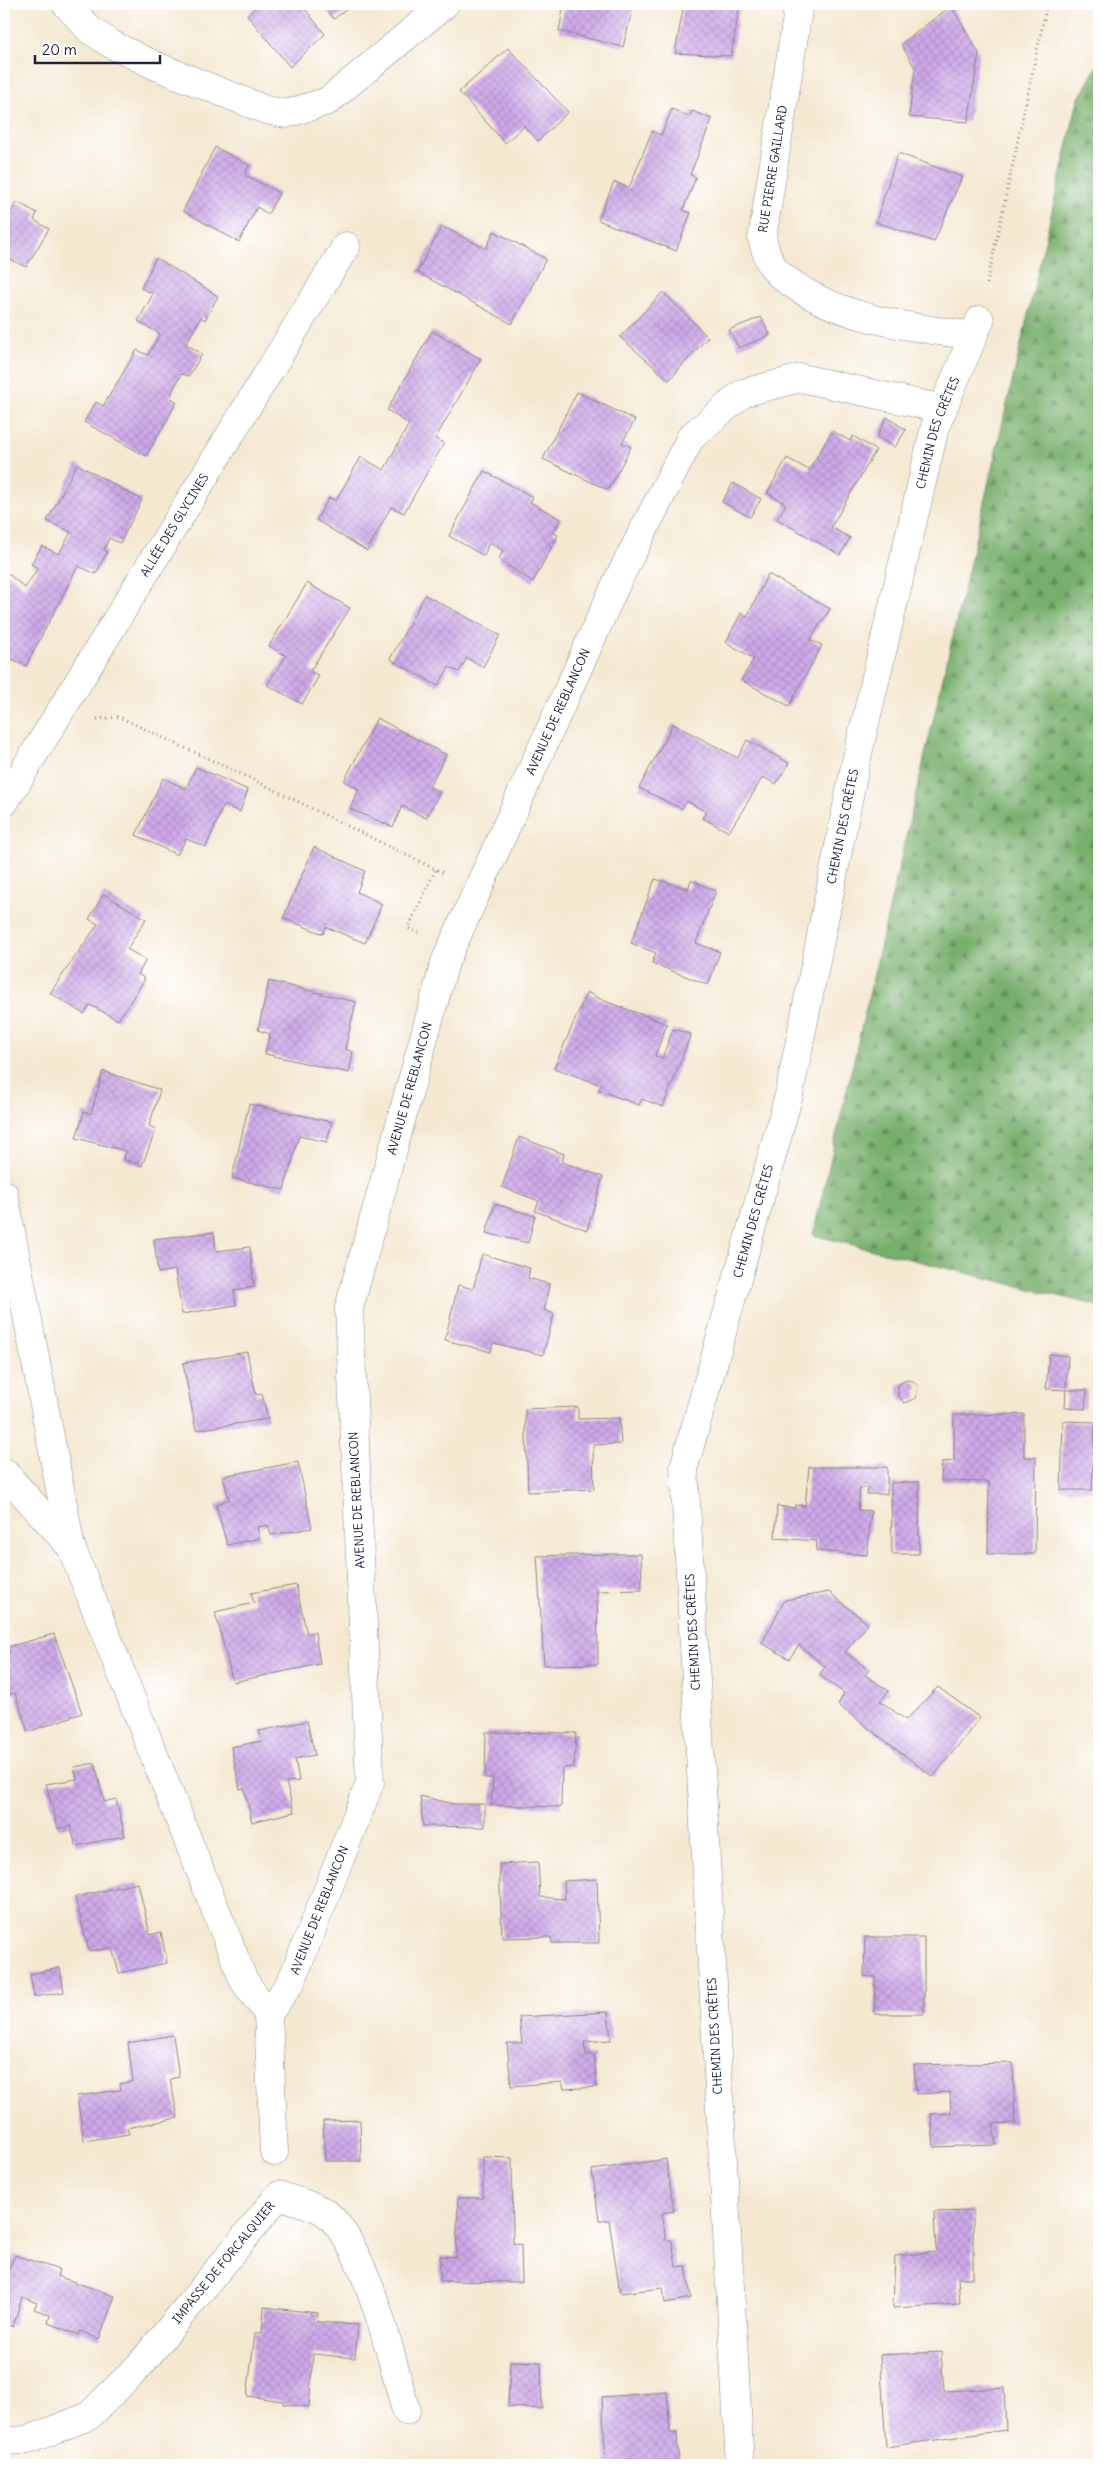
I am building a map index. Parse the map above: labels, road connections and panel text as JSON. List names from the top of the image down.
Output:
{
  "streets": {
    "street": [
      "RUE PIERRE GAILLARD",
      "CHEMIN DES CRÊTES",
      "ALLÉE DES GLYCINES",
      "AVENUE DE REBLANCON",
      "IMPASSE DE FORCALQUIER"
    ]
  },
  "crossings": [
    ["RUE PIERRE GAILLARD", "CHEMIN DES CRÊTES"],
    ["CHEMIN DES CRÊTES", "AVENUE DE REBLANCON"]
  ],
  "scale_bar": "20 m"
}
